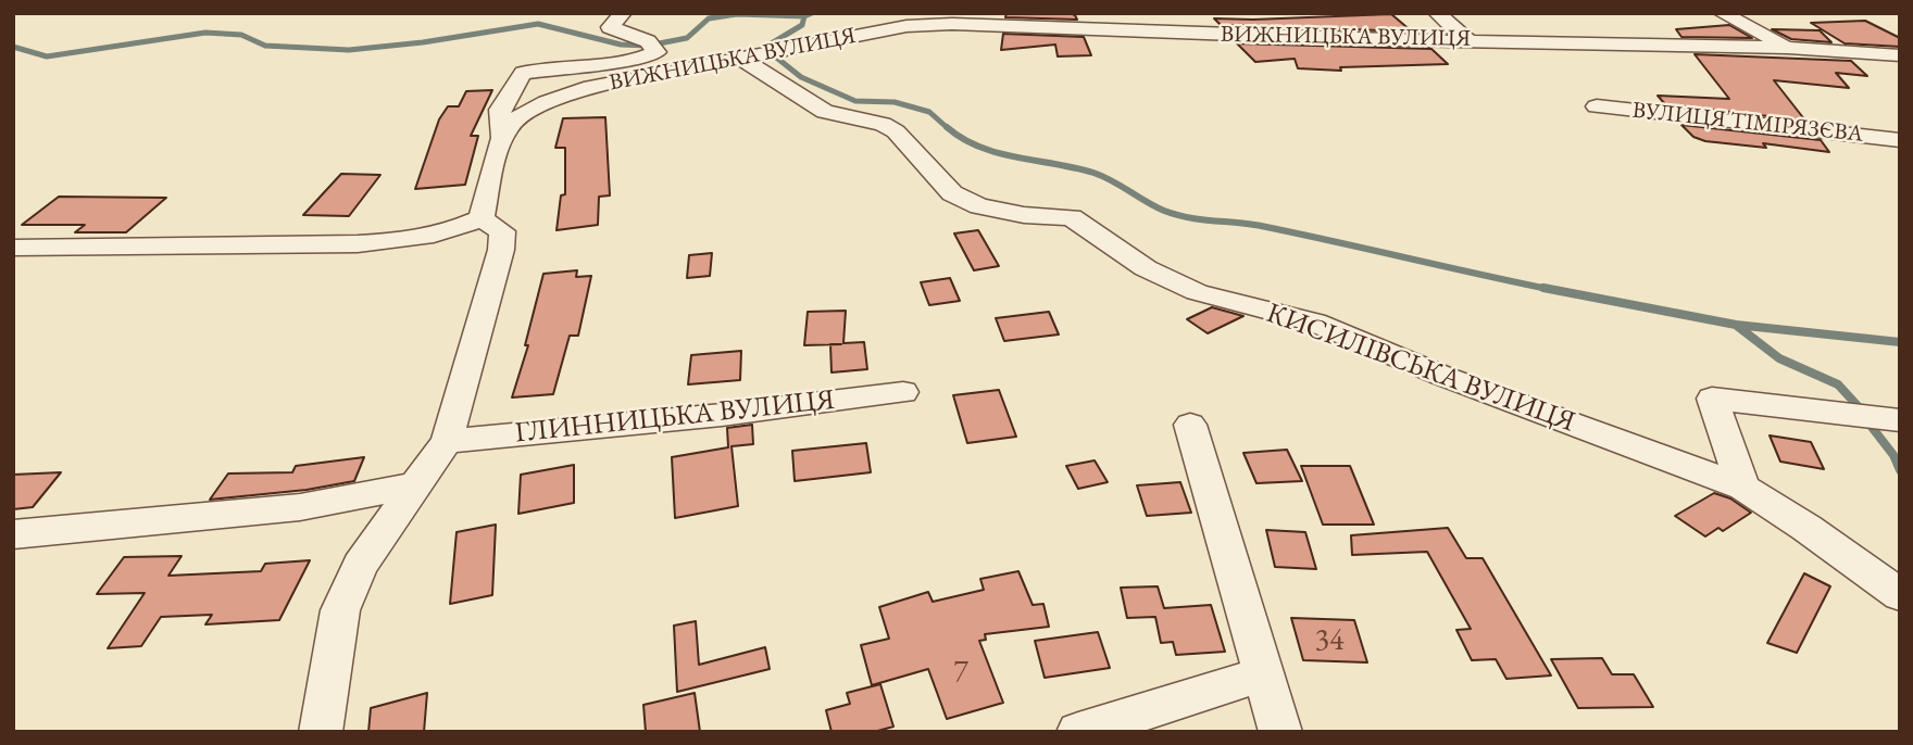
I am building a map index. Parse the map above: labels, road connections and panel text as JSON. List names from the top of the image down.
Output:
{
  "streets": {
    "street": [
      "ВИЖНИЦЬКА ВУЛИЦЯ",
      "ВУЛИЦЯ ТІМІРЯЗЄВА",
      "КИСИЛІВСЬКА ВУЛИЦЯ",
      "ГЛИННИЦЬКА ВУЛИЦЯ"
    ]
  },
  "crossings": [
    ["ВИЖНИЦЬКА ВУЛИЦЯ", "КИСИЛІВСЬКА ВУЛИЦЯ"]
  ],
  "house_numbers": ["34", "7"]
}
